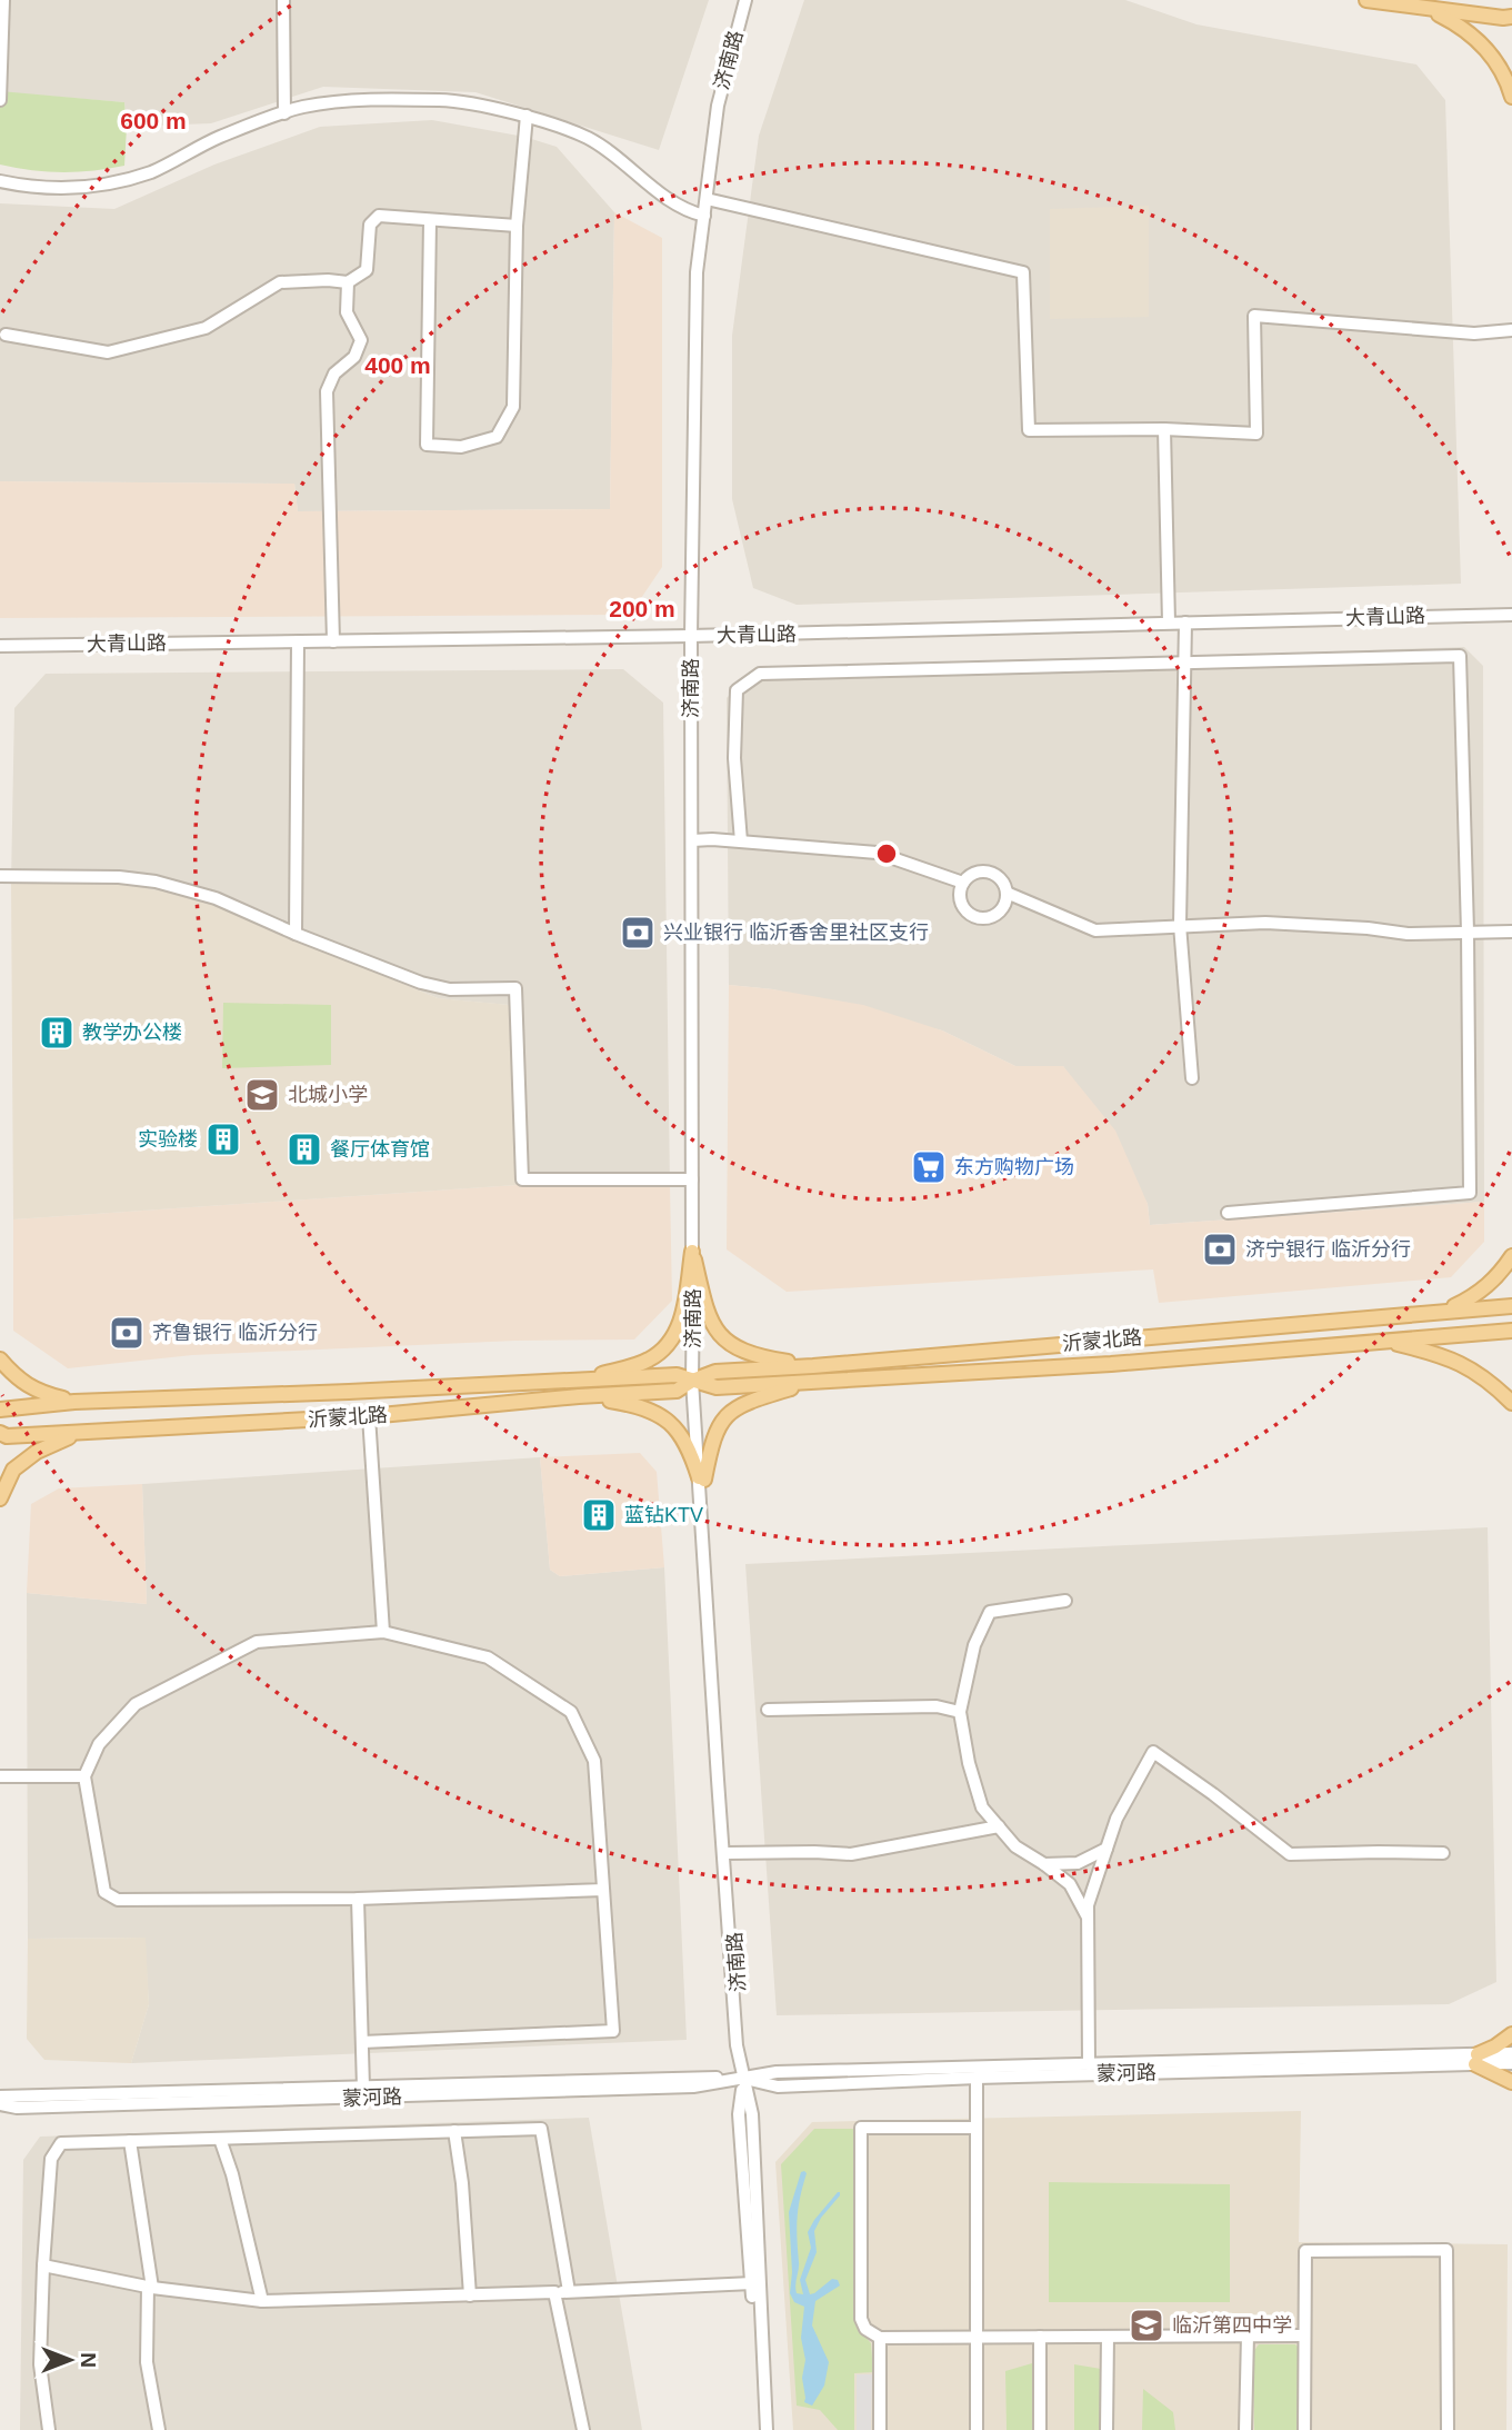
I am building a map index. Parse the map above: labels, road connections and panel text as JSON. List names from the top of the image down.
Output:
{
  "streets": {
    "main road": ["沂蒙北路"],
    "street": ["济南路", "大青山路", "蒙河路"]
  },
  "crossings": [
    ["济南路", "大青山路"],
    ["济南路", "沂蒙北路"],
    ["济南路", "蒙河路"]
  ],
  "places": {
    "bank": ["兴业银行 临沂香舍里社区支行", "济宁银行 临沂分行", "齐鲁银行 临沂分行"],
    "building": [
      "教学办公楼",
      "实验楼",
      "餐厅体育馆",
      "蓝钻KTV"
    ],
    "school or university": ["北城小学", "临沂第四中学"],
    "supermarket": ["东方购物广场"]
  },
  "north": "right",
  "rings": ["600 m", "400 m", "200 m"]
}
